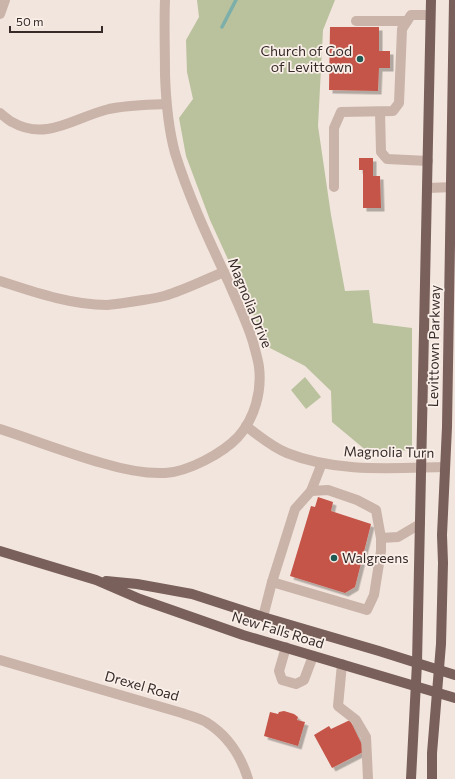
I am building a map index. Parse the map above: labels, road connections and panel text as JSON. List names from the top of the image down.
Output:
{
  "streets": {
    "main road": ["Levittown Parkway", "New Falls Road"],
    "street": ["Magnolia Drive", "Magnolia Turn", "Drexel Road"]
  },
  "crossings": [
    ["Magnolia Drive", "Magnolia Turn"],
    ["Levittown Parkway", "Magnolia Turn"],
    ["Levittown Parkway", "New Falls Road"]
  ],
  "places": ["Church of God of Levittown", "Walgreens"],
  "scale_bar": "50 m"
}
